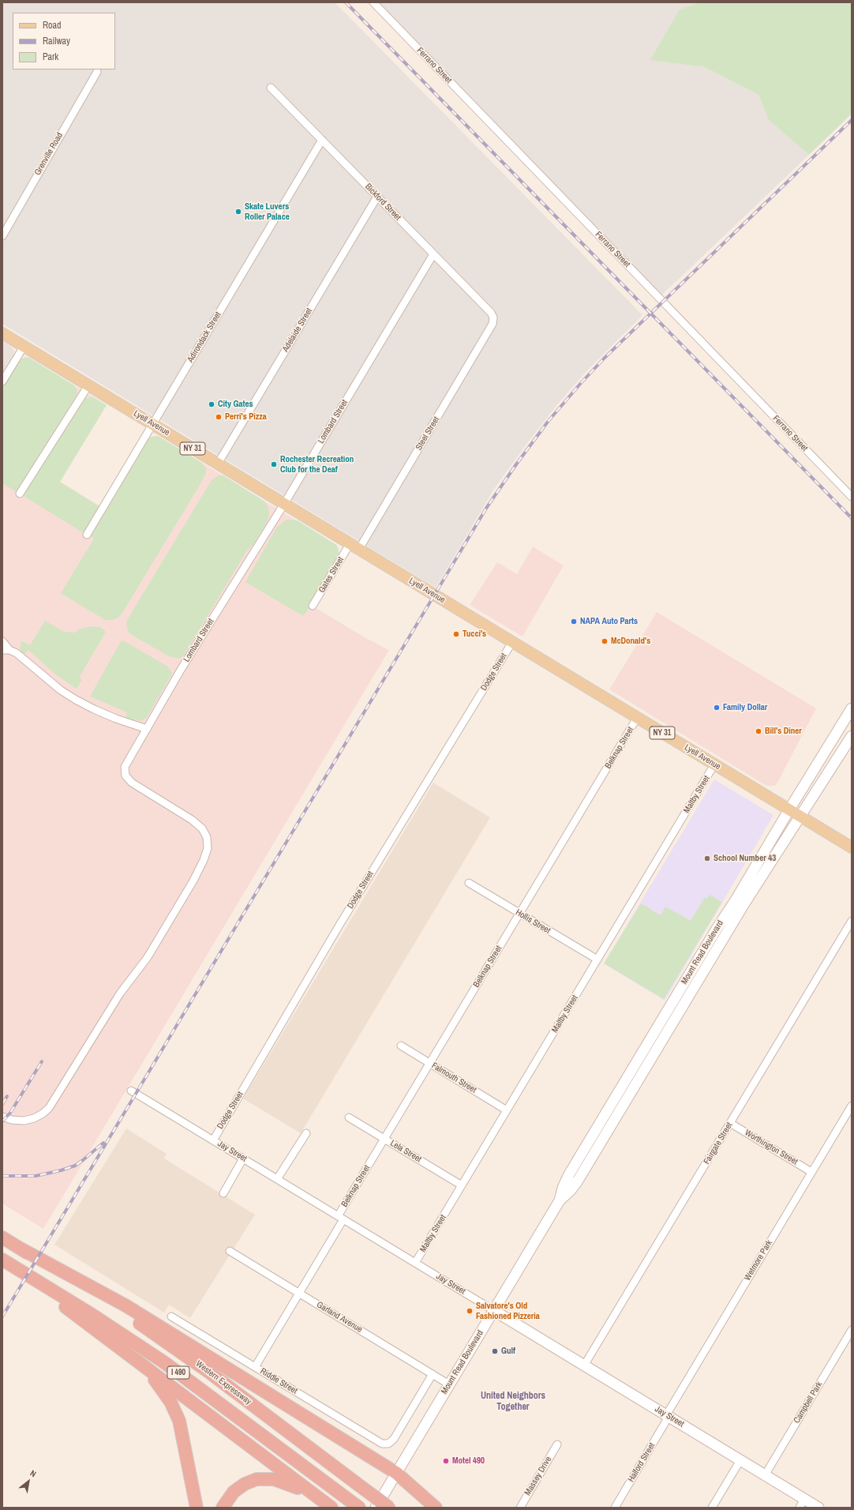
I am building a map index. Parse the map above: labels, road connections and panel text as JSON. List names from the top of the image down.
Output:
{
  "streets": {
    "highway": ["I 490", "Western Expressway"],
    "main road": [
      "Lyell Avenue",
      "NY 31",
      "Mount Read Boulevard",
      "Jay Street"
    ],
    "street": [
      "Ferrano Street",
      "Grenville Road",
      "Bickford Street",
      "Adelaide Street",
      "Adirondack Street",
      "Lombard Street",
      "Steel Street",
      "Gates Street",
      "Dodge Street",
      "Belknap Street",
      "Maltby Street",
      "Hollis Street",
      "Falmouth Street",
      "Fairgate Street",
      "Worthington Street",
      "Lela Street",
      "Wetmore Park",
      "Garland Avenue",
      "Riddle Street",
      "Campbell Park",
      "Halford Street",
      "Massey Drive"
    ]
  },
  "crossings": [
    ["Bickford Street", "Adelaide Street"],
    ["Bickford Street", "Adirondack Street"],
    ["Bickford Street", "Lombard Street"],
    ["Bickford Street", "Steel Street"],
    ["Adelaide Street", "Lyell Avenue"],
    ["Adirondack Street", "Lyell Avenue"],
    ["Lombard Street", "Lyell Avenue"],
    ["Lyell Avenue", "Steel Street"],
    ["Lyell Avenue", "Gates Street"],
    ["Lyell Avenue", "Dodge Street"],
    ["Lyell Avenue", "Belknap Street"],
    ["Lyell Avenue", "Maltby Street"],
    ["Lyell Avenue", "Mount Read Boulevard"],
    ["Steel Street", "Gates Street"],
    ["Dodge Street", "Jay Street"],
    ["Belknap Street", "Hollis Street"],
    ["Belknap Street", "Falmouth Street"],
    ["Belknap Street", "Jay Street"],
    ["Belknap Street", "Lela Street"],
    ["Belknap Street", "Garland Avenue"],
    ["Belknap Street", "Riddle Street"],
    ["Maltby Street", "Hollis Street"],
    ["Maltby Street", "Falmouth Street"],
    ["Maltby Street", "Jay Street"],
    ["Maltby Street", "Lela Street"],
    ["Mount Read Boulevard", "Jay Street"],
    ["Mount Read Boulevard", "Garland Avenue"],
    ["Fairgate Street", "Worthington Street"],
    ["Fairgate Street", "Jay Street"],
    ["Worthington Street", "Wetmore Park"],
    ["Jay Street", "Wetmore Park"],
    ["Jay Street", "Campbell Park"],
    ["Jay Street", "Halford Street"],
    ["Wetmore Park", "Halford Street"],
    ["Garland Avenue", "Riddle Street"]
  ],
  "districts": ["United Neighbors Together"],
  "places": [
    "Skate Luvers Roller Palace",
    "City Gates",
    "Perri's Pizza",
    "Rochester Recreation Club for the Deaf",
    "NAPA Auto Parts",
    "Tucci's",
    "McDonald's",
    "Family Dollar",
    "Bill's Diner",
    "School Number 43",
    "Salvatore's Old Fashioned Pizzeria",
    "Gulf",
    "Motel 490"
  ],
  "legend": ["Road", "Railway", "Park"],
  "north": "top right"
}
